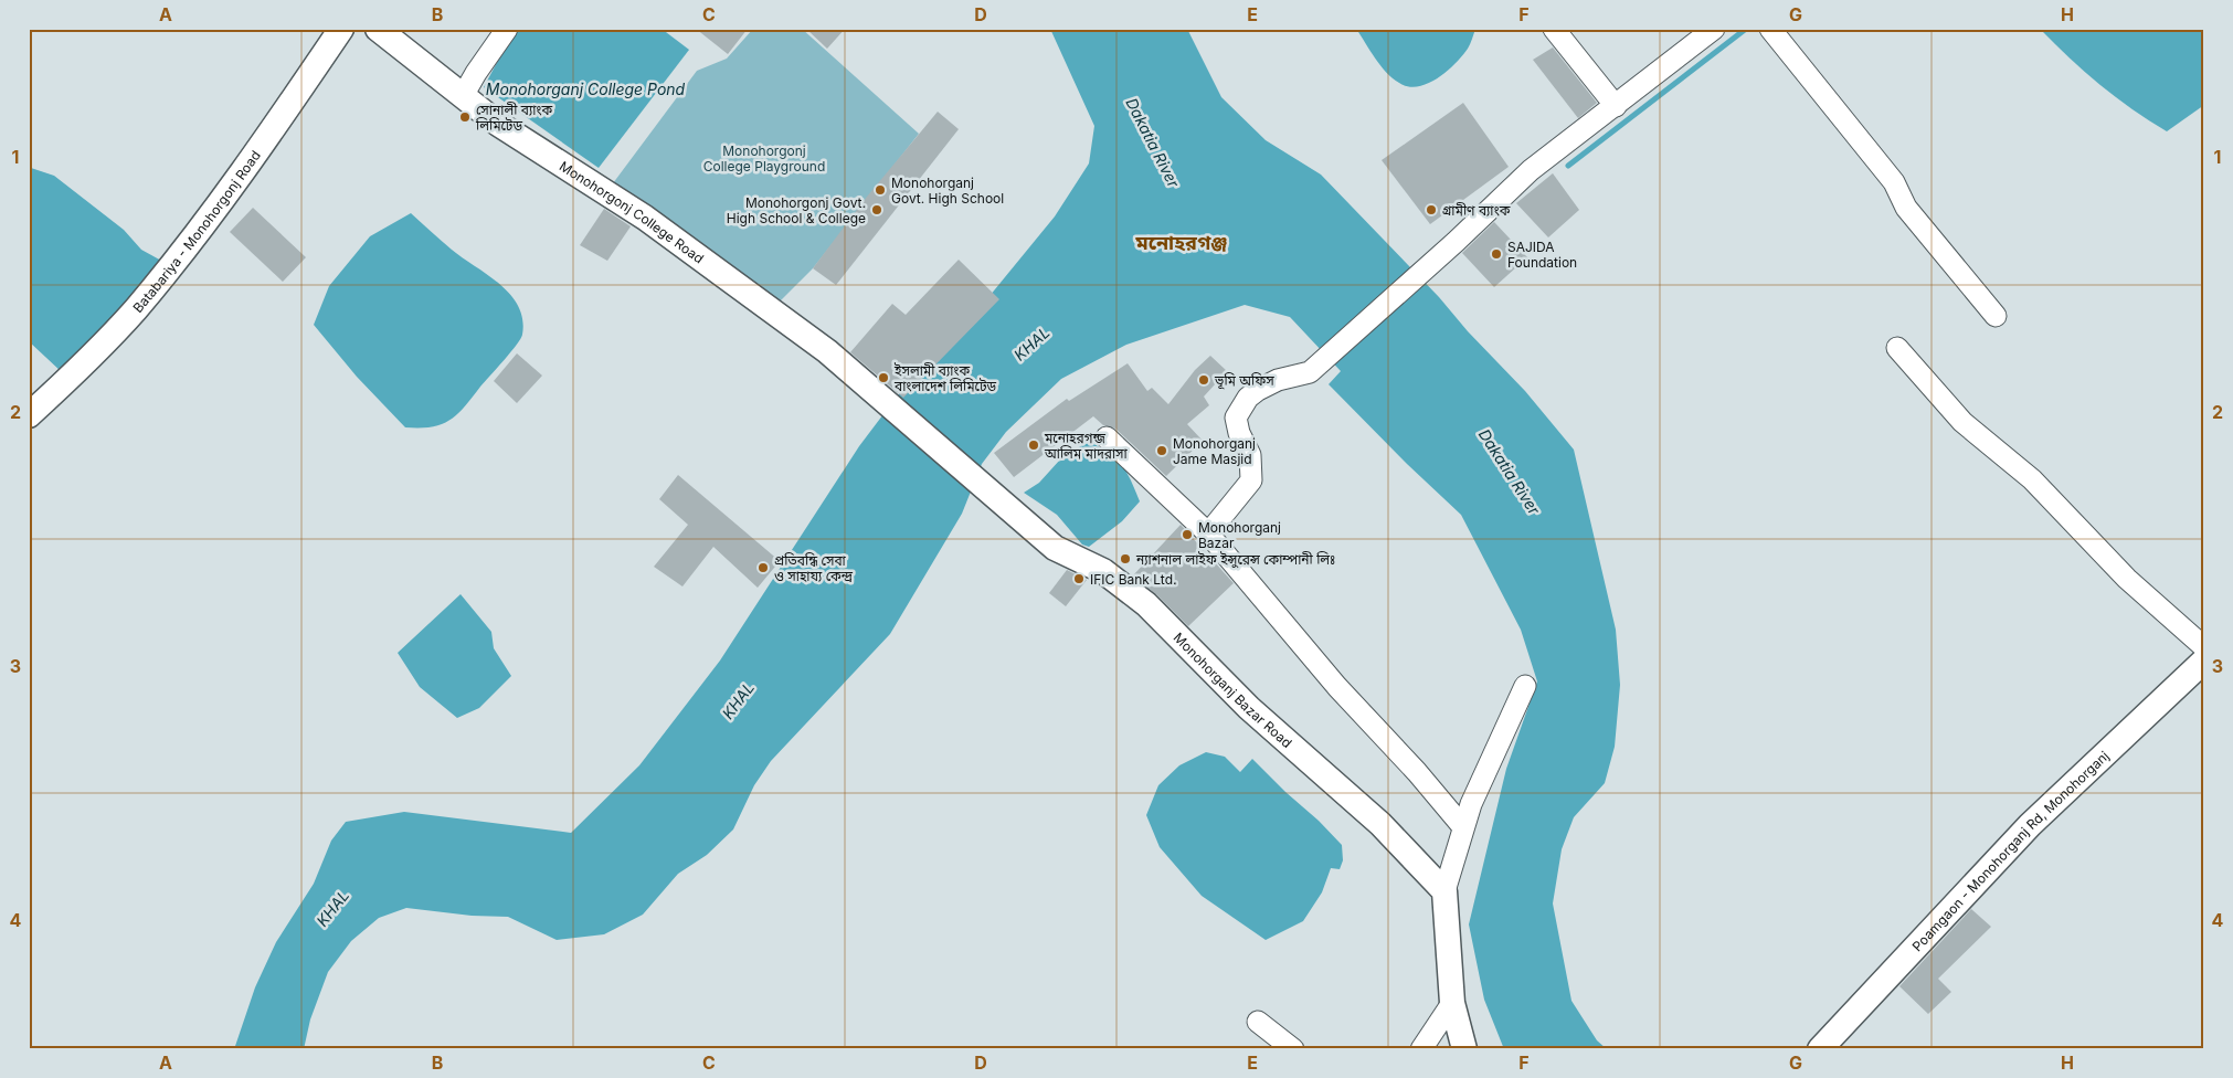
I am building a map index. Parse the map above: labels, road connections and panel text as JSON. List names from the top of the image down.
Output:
{
  "streets": {
    "street": [
      "Monohorgonj College Road",
      "Batabariya - Monohorgonj Road",
      "Monohorganj Bazar Road",
      "Poamgaon - Monohorganj Rd, Monohorganj"
    ]
  },
  "crossings": [
    ["Monohorgonj College Road", "Monohorganj Bazar Road"]
  ],
  "districts": ["মনোহরগঞ্জ"],
  "water": ["Monohorganj College Pond", "Dakatia River", "KHAL"],
  "parks": ["Monohorgonj College Playground"],
  "places": [
    "সোনালী ব্যাংক লিমিটেড",
    "Monohorganj Govt. High School",
    "Monohorgonj Govt. High School & College",
    "গ্রামীণ ব্যাংক",
    "SAJIDA Foundation",
    "ইসলামী ব্যাংক বাংলাদেশ লিমিটেড",
    "ভূমি অফিস",
    "মনোহরগন্জ আলিম মাদরাসা",
    "Monohorganj Jame Masjid",
    "Monohorganj Bazar",
    "ন্যাশনাল লাইফ ইন্সুরেন্স কোম্পানী লিঃ",
    "প্রতিবন্ধি সেবা ও সাহায্য কেন্দ্র",
    "IFIC Bank Ltd."
  ],
  "grid": {
    "columns": [
      "A",
      "B",
      "C",
      "D",
      "E",
      "F",
      "G",
      "H"
    ],
    "rows": [
      "1",
      "2",
      "3",
      "4"
    ]
  }
}
